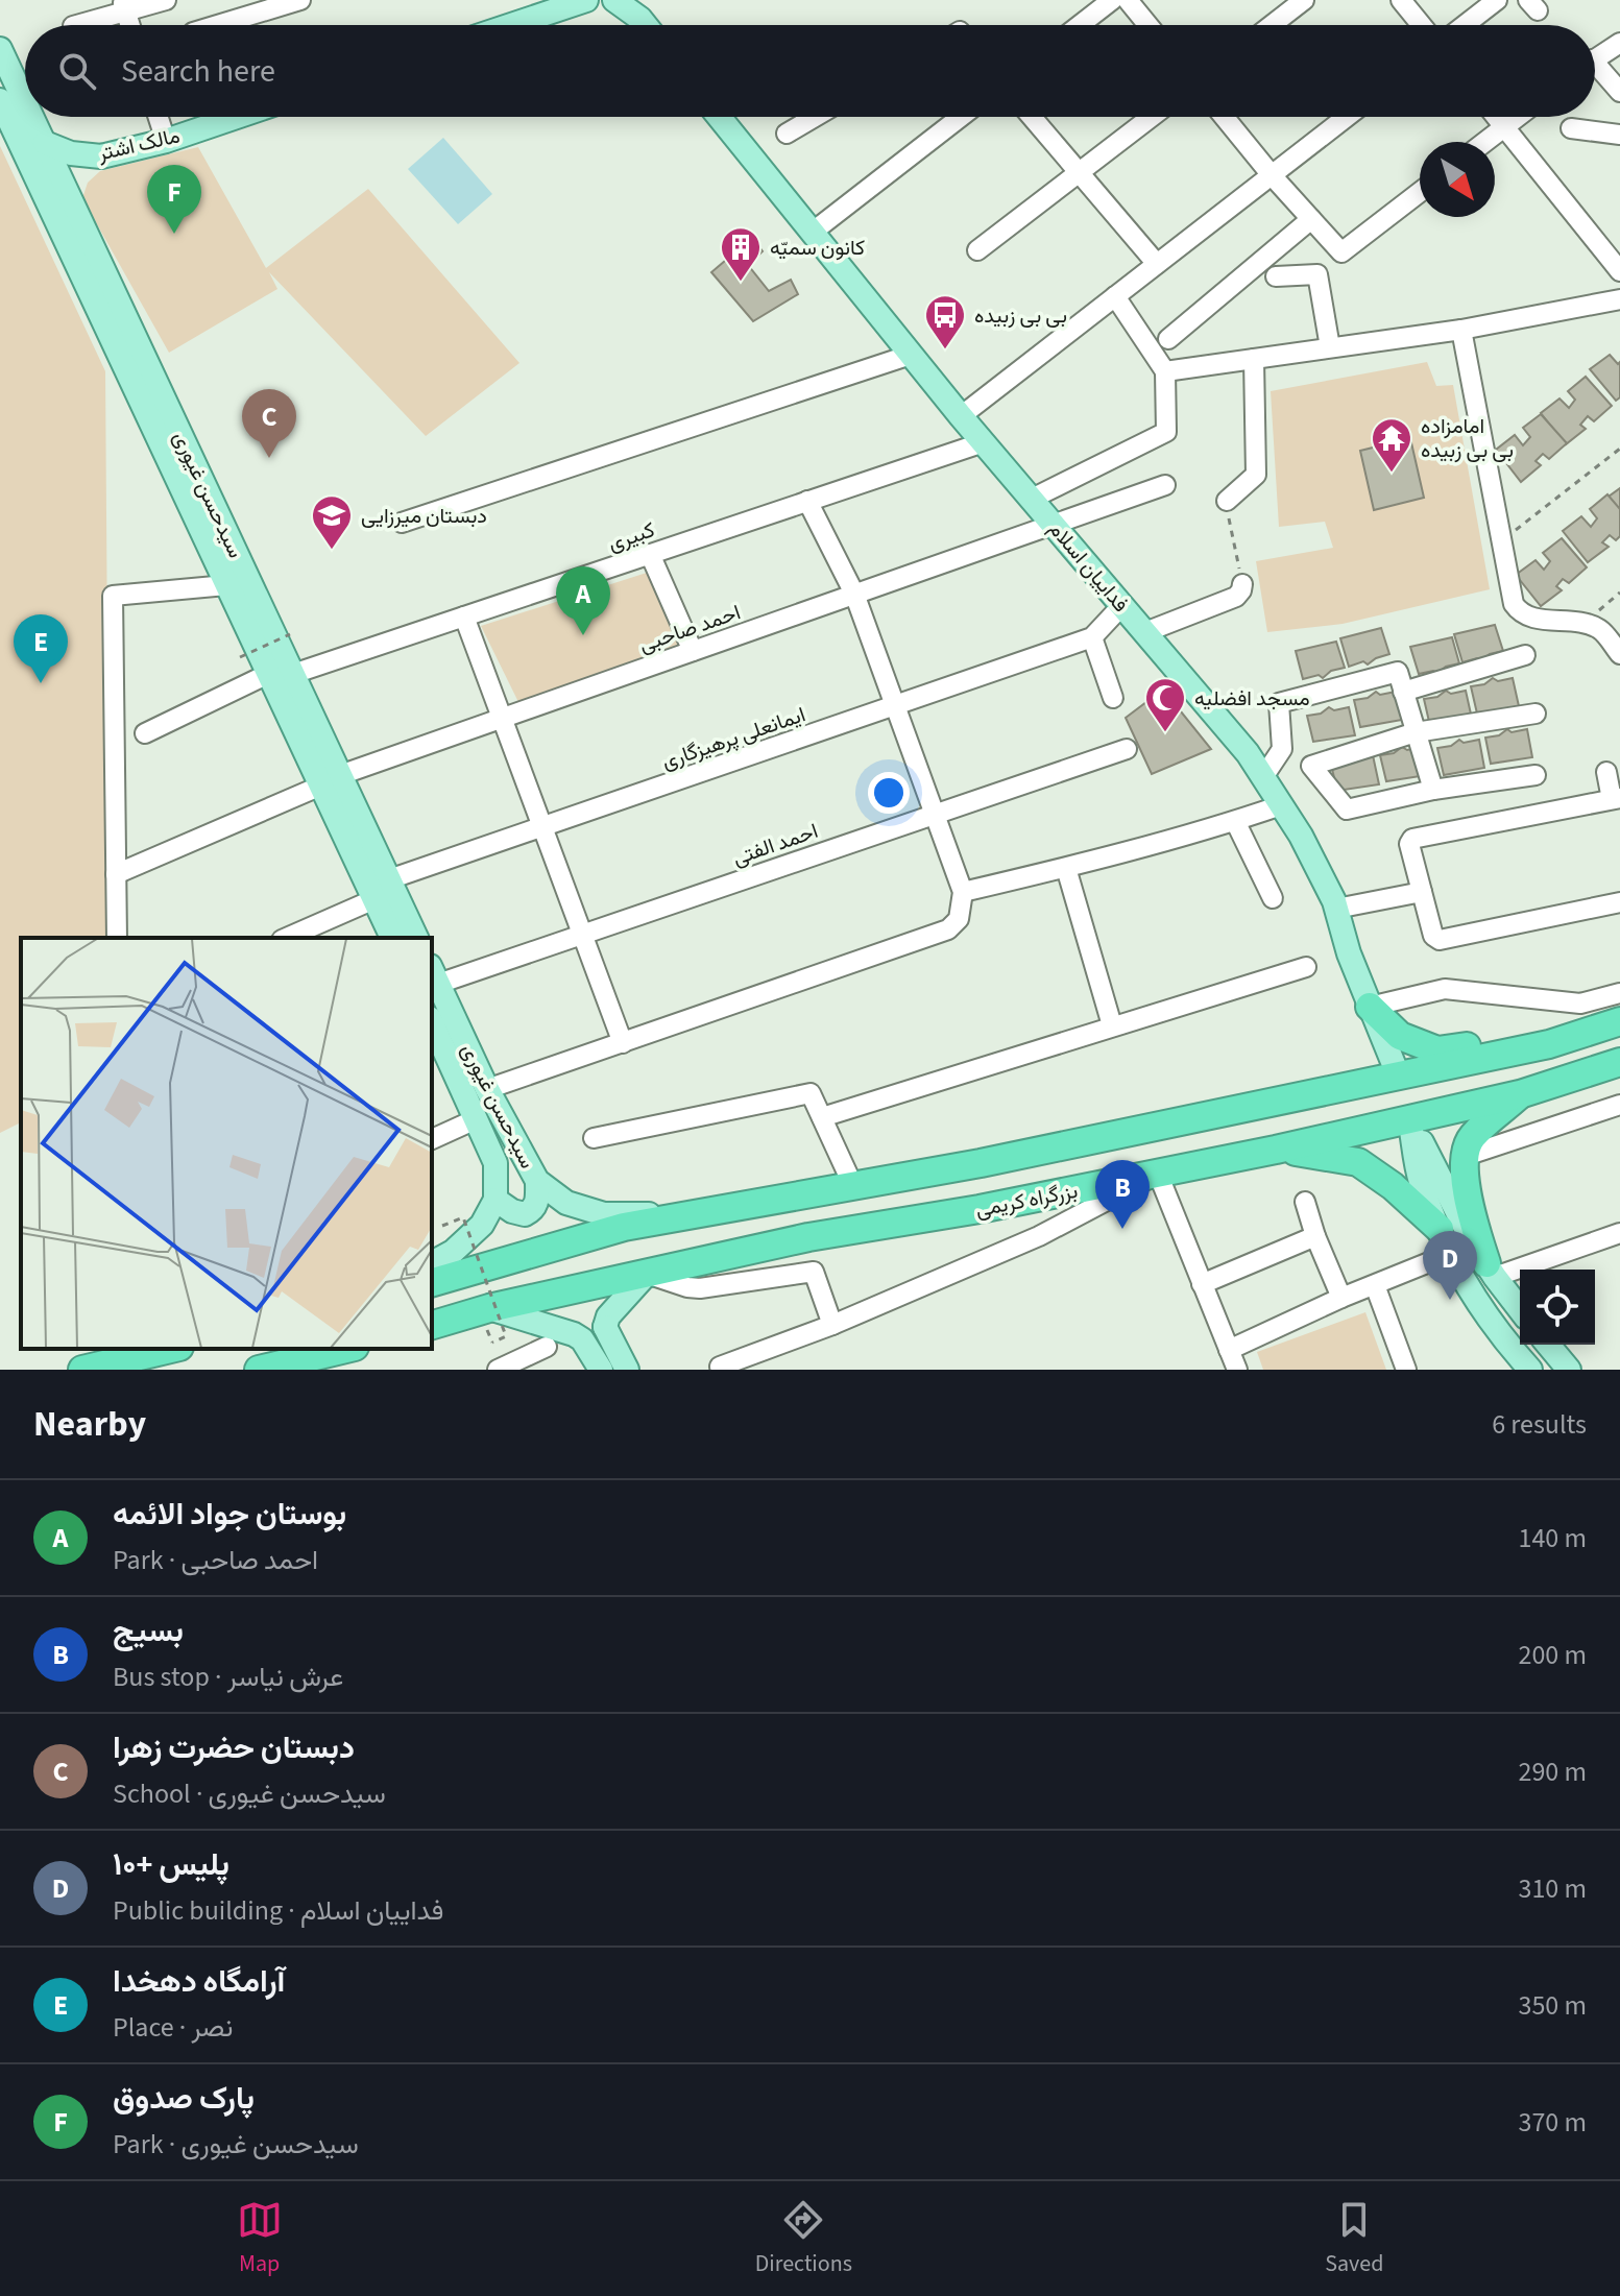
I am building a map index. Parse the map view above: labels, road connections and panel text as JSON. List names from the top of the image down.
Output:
{
  "streets": {
    "highway": ["بزرگراه کریمی"],
    "main road": ["مالک اشتر", "سیدحسن غیوری", "فداییان اسلام"],
    "street": [
      "کبیری",
      "احمد صاحبی",
      "ایمانعلی پرهیزگاری",
      "احمد الفتی"
    ]
  },
  "crossings": [
    ["مالک اشتر", "سیدحسن غیوری"],
    ["سیدحسن غیوری", "کبیری"],
    ["سیدحسن غیوری", "احمد صاحبی"],
    ["سیدحسن غیوری", "ایمانعلی پرهیزگاری"],
    ["سیدحسن غیوری", "احمد الفتی"],
    ["کبیری", "فداییان اسلام"],
    ["فداییان اسلام", "احمد صاحبی"]
  ],
  "places": {
    "building": ["کانون سمیّه"],
    "bus stop": ["بی بی زبیده"],
    "temple": ["امامزاده بی بی زبیده"],
    "school or university": ["دبستان میرزایی"],
    "mosque": ["مسجد افضلیه"]
  },
  "north": "bottom right",
  "page": {
    "search": "Search here",
    "pins": [
      "F",
      "C",
      "A",
      "E",
      "B",
      "D"
    ],
    "heading": ["Nearby", "6 results"],
    "list": [
      {
        "mark": "A",
        "name": "بوستان جواد الائمه",
        "note": "Park · احمد صاحبی",
        "value": "140 m"
      },
      {
        "mark": "B",
        "name": "بسیج",
        "note": "Bus stop · عرش نیاسر",
        "value": "200 m"
      },
      {
        "mark": "C",
        "name": "دبستان حضرت زهرا",
        "note": "School · سیدحسن غیوری",
        "value": "290 m"
      },
      {
        "mark": "D",
        "name": "پلیس +۱۰",
        "note": "Public building · فداییان اسلام",
        "value": "310 m"
      },
      {
        "mark": "E",
        "name": "آرامگاه دهخدا",
        "note": "Place · نصر",
        "value": "350 m"
      },
      {
        "mark": "F",
        "name": "پارک صدوق",
        "note": "Park · سیدحسن غیوری",
        "value": "370 m"
      }
    ],
    "nav": ["Map", "Directions", "Saved"]
  }
}
